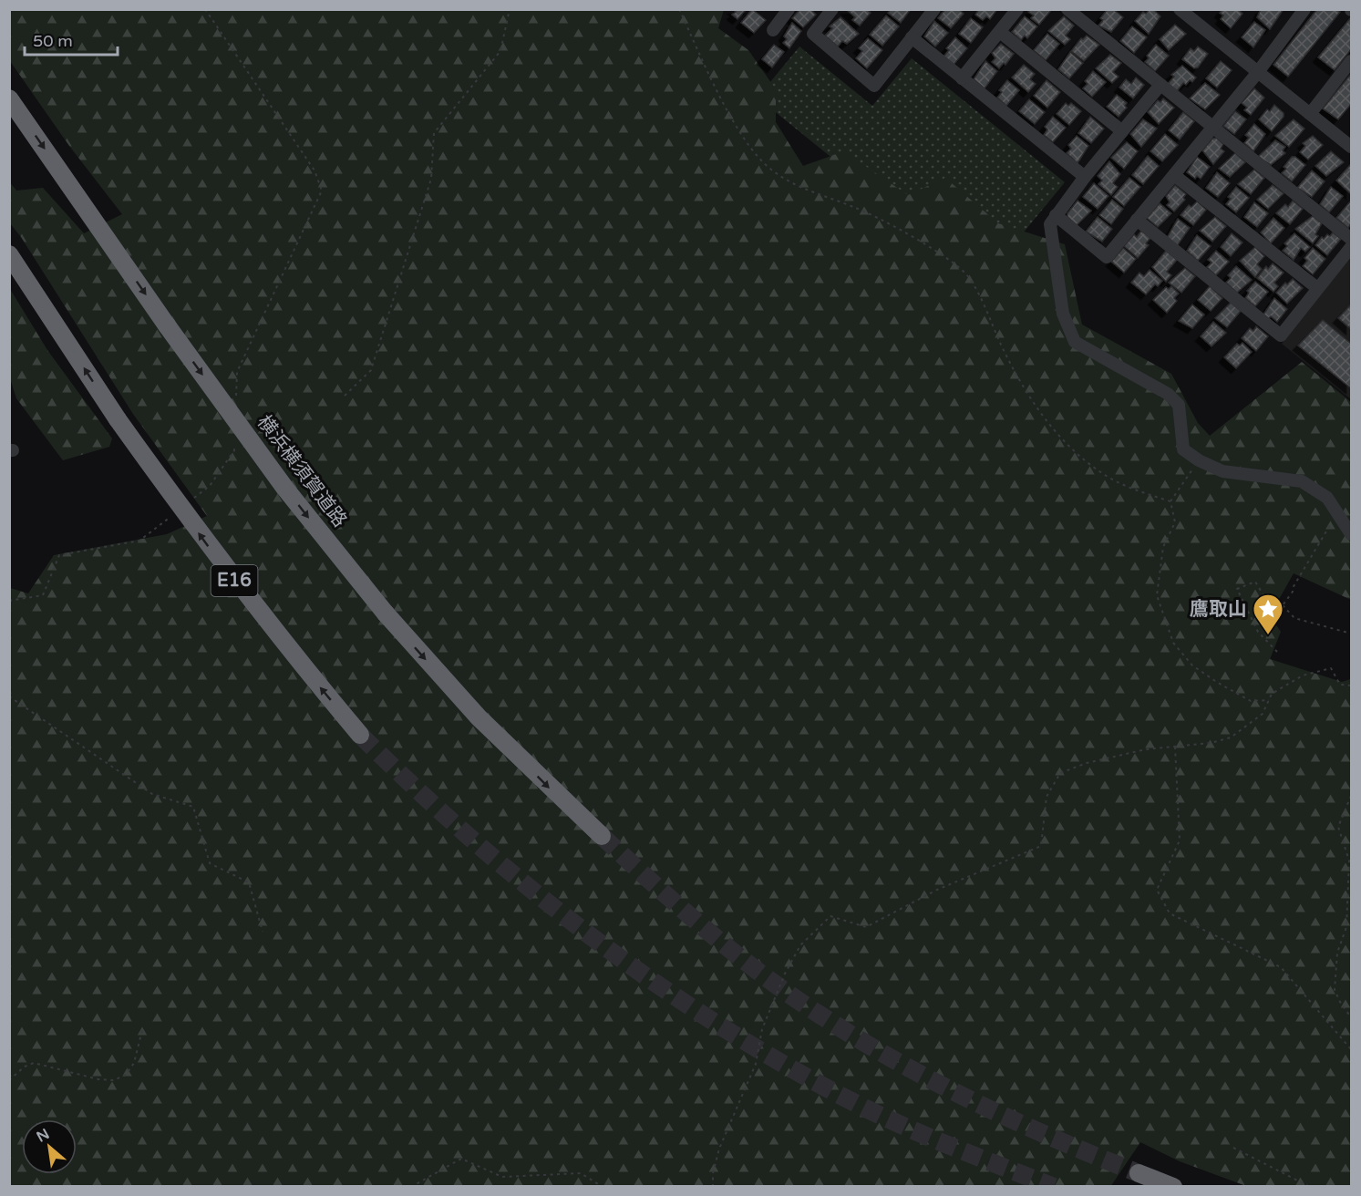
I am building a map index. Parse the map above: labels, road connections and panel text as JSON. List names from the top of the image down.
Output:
{
  "streets": {
    "highway": ["横浜横須賀道路", "E16"]
  },
  "places": {
    "place": ["鷹取山"]
  },
  "scale_bar": "50 m",
  "north": "top left"
}
